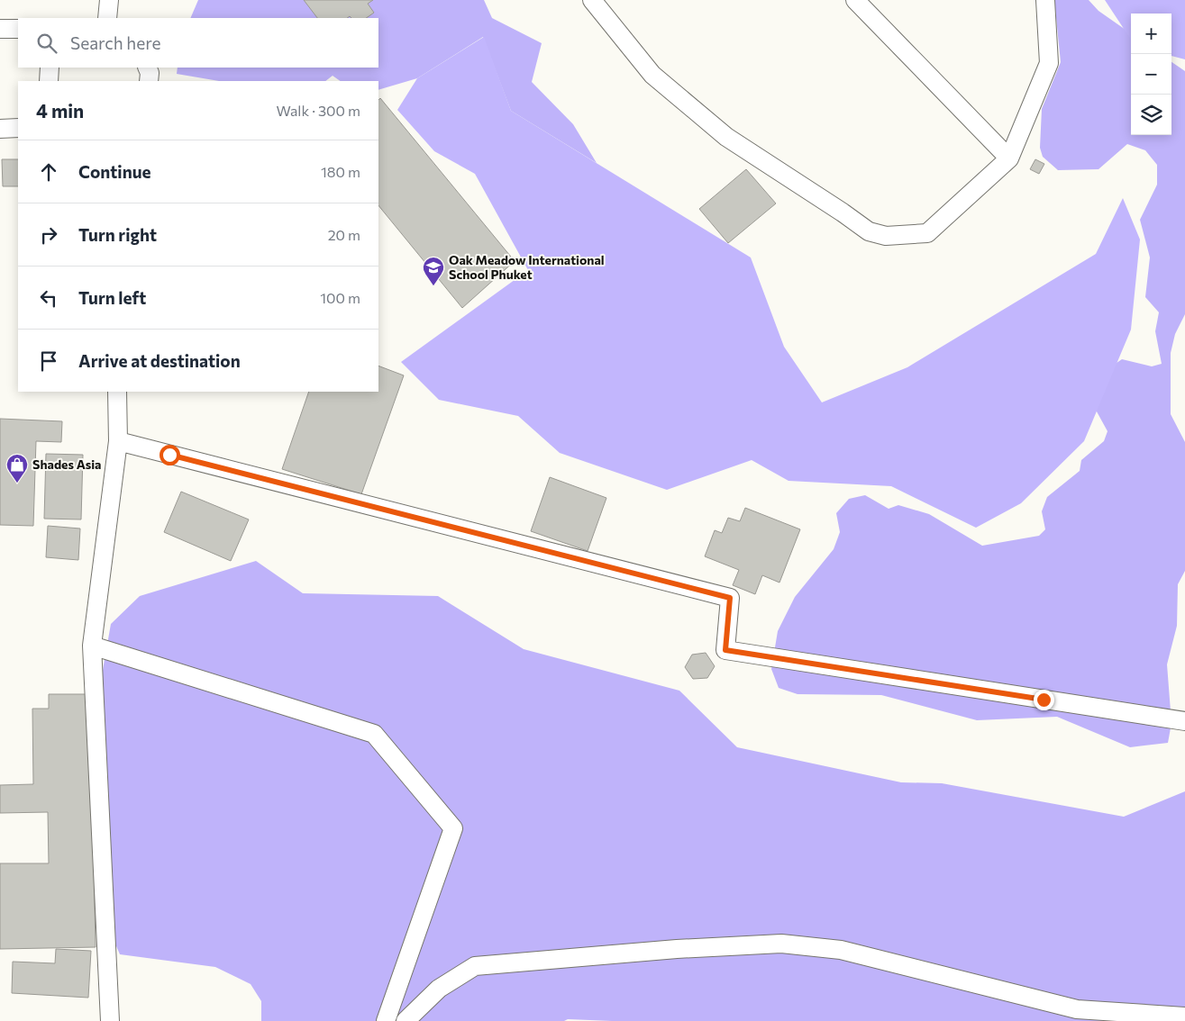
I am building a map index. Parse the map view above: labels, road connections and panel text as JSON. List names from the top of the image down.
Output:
{
  "places": {
    "school or university": ["Oak Meadow International School Phuket"],
    "shop": ["Shades Asia"]
  },
  "page": {
    "map_buttons": ["+", "−"],
    "search": "Search here",
    "heading": ["4 min", "Walk · 300 m"],
    "list": [
      ["Continue", "180 m"],
      ["Turn right", "20 m"],
      ["Turn left", "100 m"],
      "Arrive at destination"
    ]
  }
}
